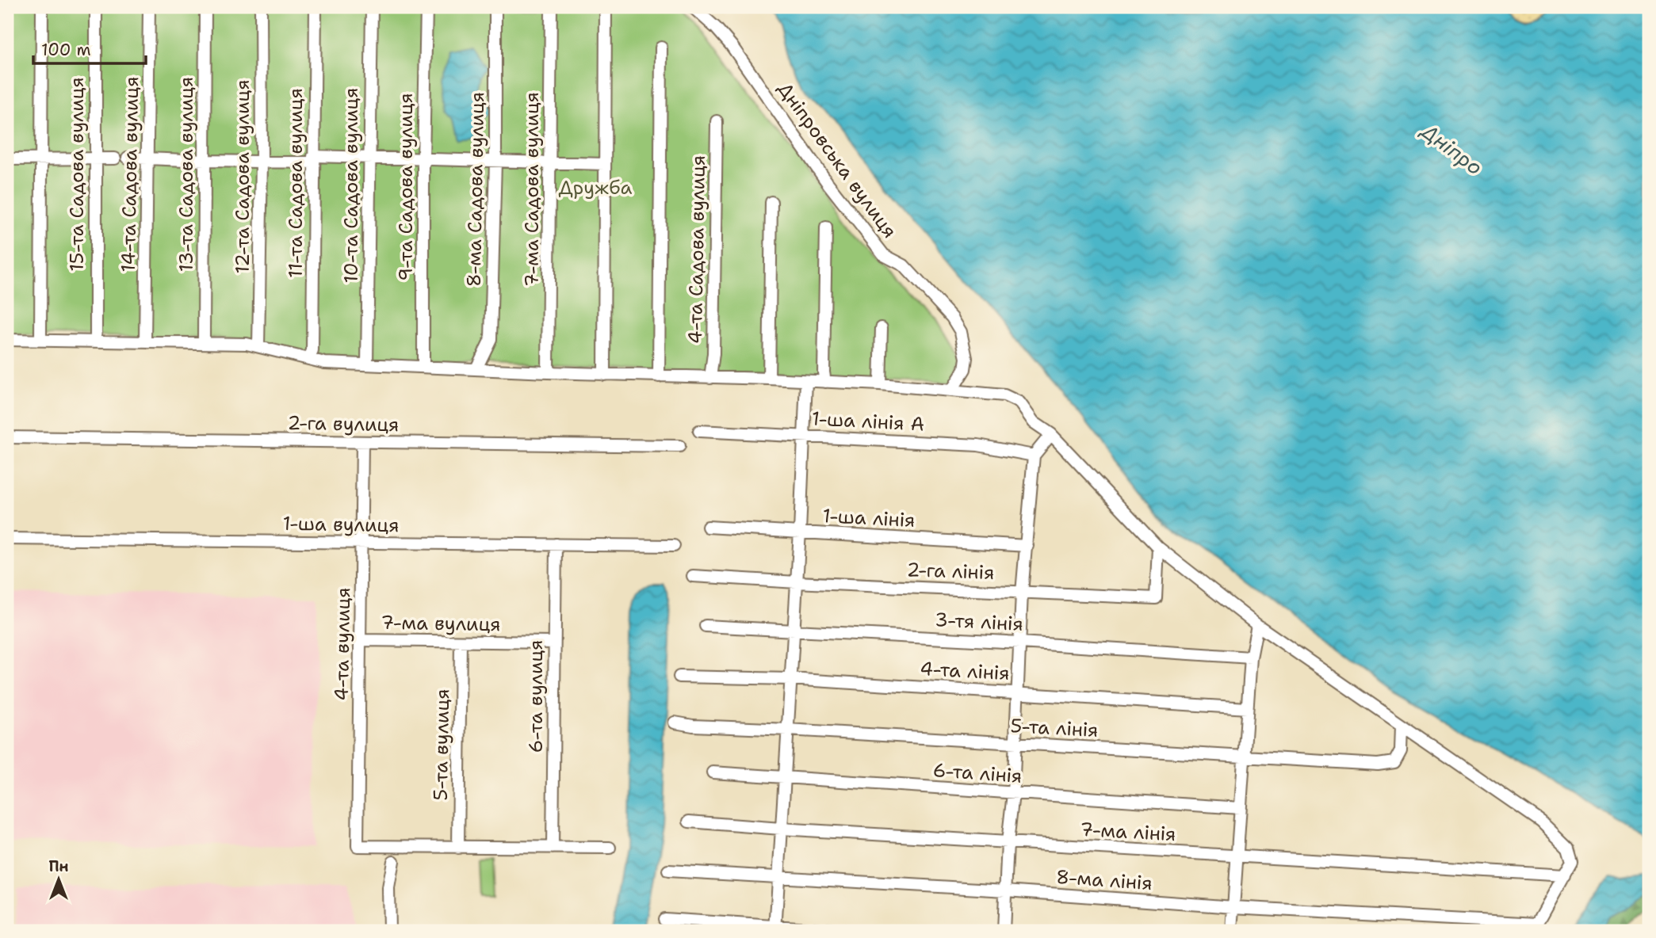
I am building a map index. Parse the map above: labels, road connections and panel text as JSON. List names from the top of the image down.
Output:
{
  "streets": {
    "street": [
      "Дніпровська вулиця",
      "15-та Садова вулиця",
      "14-та Садова вулиця",
      "13-та Садова вулиця",
      "12-та Садова вулиця",
      "11-та Садова вулиця",
      "10-та Садова вулиця",
      "9-та Садова вулиця",
      "8-ма Садова вулиця",
      "7-ма Садова вулиця",
      "4-та Садова вулиця",
      "1-ша лінія А",
      "2-га вулиця",
      "1-ша лінія",
      "1-ша вулиця",
      "2-га лінія",
      "3-тя лінія",
      "7-ма вулиця",
      "4-та вулиця",
      "4-та лінія",
      "6-та вулиця",
      "5-та лінія",
      "5-та вулиця",
      "6-та лінія",
      "7-ма лінія",
      "8-ма лінія"
    ]
  },
  "crossings": [
    ["2-га вулиця", "4-та вулиця"],
    ["1-ша вулиця", "4-та вулиця"],
    ["1-ша вулиця", "6-та вулиця"],
    ["7-ма вулиця", "4-та вулиця"],
    ["7-ма вулиця", "6-та вулиця"],
    ["7-ма вулиця", "5-та вулиця"],
    ["4-та вулиця", "5-та вулиця"]
  ],
  "water": ["Дніпро"],
  "parks": ["Дружба"],
  "scale_bar": "100 m",
  "north": "top"
}
